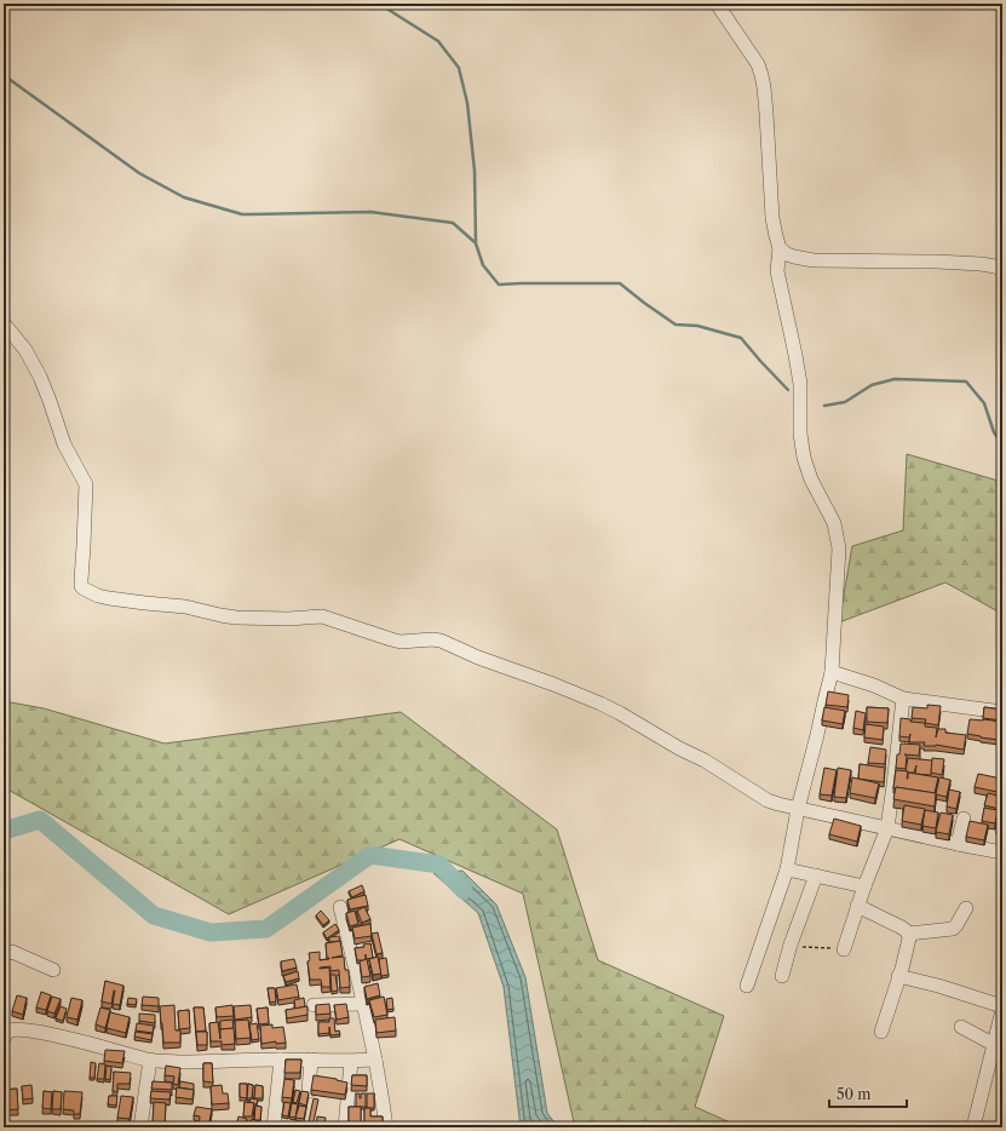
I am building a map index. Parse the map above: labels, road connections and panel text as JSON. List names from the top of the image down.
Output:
{
  "scale_bar": "50 m"
}
